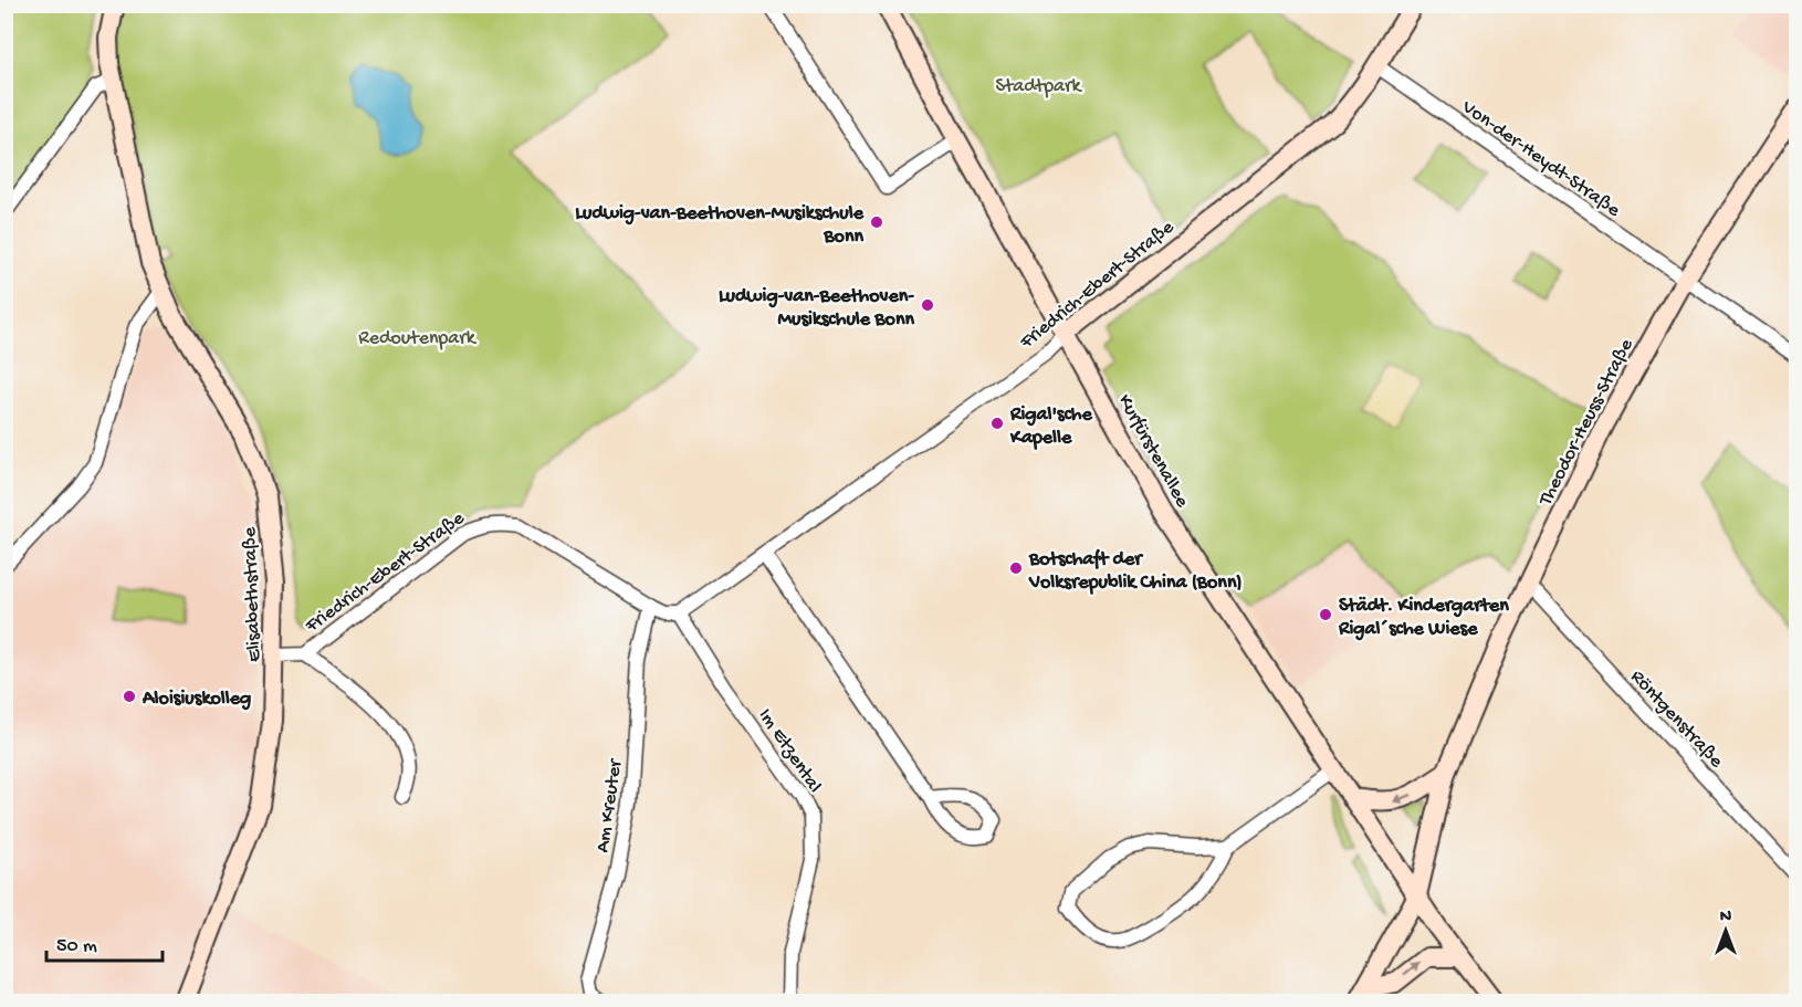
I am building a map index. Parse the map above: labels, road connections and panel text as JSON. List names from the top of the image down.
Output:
{
  "streets": {
    "street": [
      "Von-der-Heydt-Straße",
      "Friedrich-Ebert-Straße",
      "Theodor-Heuss-Straße",
      "Kurfürstenallee",
      "Elisabethstraße",
      "Röntgenstraße",
      "Im Etzental",
      "Am Kreuter"
    ]
  },
  "crossings": [
    ["Von-der-Heydt-Straße", "Friedrich-Ebert-Straße"],
    ["Von-der-Heydt-Straße", "Theodor-Heuss-Straße"],
    ["Friedrich-Ebert-Straße", "Kurfürstenallee"],
    ["Friedrich-Ebert-Straße", "Elisabethstraße"],
    ["Friedrich-Ebert-Straße", "Im Etzental"],
    ["Friedrich-Ebert-Straße", "Am Kreuter"],
    ["Theodor-Heuss-Straße", "Kurfürstenallee"],
    ["Theodor-Heuss-Straße", "Röntgenstraße"]
  ],
  "parks": ["Stadtpark", "Redoutenpark"],
  "places": [
    "Ludwig-van-Beethoven-Musikschule Bonn",
    "Ludwig-van-Beethoven- Musikschule Bonn",
    "Rigal'sche Kapelle",
    "Botschaft der Volksrepublik China (Bonn)",
    "Städt. Kindergarten Rigal´sche Wiese",
    "Aloisiuskolleg"
  ],
  "scale_bar": "50 m",
  "north": "top"
}
